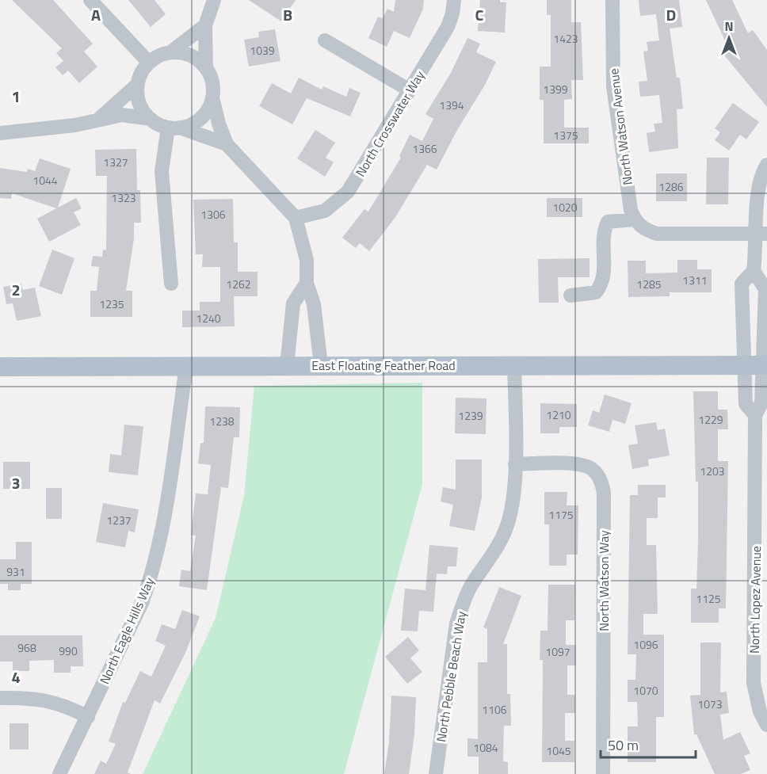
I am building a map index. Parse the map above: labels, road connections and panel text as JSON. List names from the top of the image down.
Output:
{
  "streets": {
    "main road": ["East Floating Feather Road"],
    "street": [
      "North Crosswater Way",
      "North Watson Avenue",
      "North Watson Way",
      "North Lopez Avenue",
      "North Eagle Hills Way",
      "North Pebble Beach Way"
    ]
  },
  "crossings": [
    ["East Floating Feather Road", "North Lopez Avenue"],
    ["East Floating Feather Road", "North Eagle Hills Way"],
    ["East Floating Feather Road", "North Pebble Beach Way"],
    ["North Watson Way", "North Pebble Beach Way"]
  ],
  "house_numbers": [
    "1423",
    "1039",
    "1399",
    "1394",
    "1375",
    "1366",
    "1327",
    "1044",
    "1286",
    "1323",
    "1020",
    "1306",
    "1311",
    "1262",
    "1285",
    "1235",
    "1240",
    "1210",
    "1239",
    "1229",
    "1238",
    "1203",
    "1175",
    "1237",
    "931",
    "1125",
    "1096",
    "968",
    "990",
    "1097",
    "1070",
    "1073",
    "1106",
    "1084",
    "1045"
  ],
  "scale_bar": "50 m",
  "north": "top",
  "grid": {
    "columns": [
      "A",
      "B",
      "C",
      "D"
    ],
    "rows": [
      "1",
      "2",
      "3",
      "4"
    ]
  }
}
